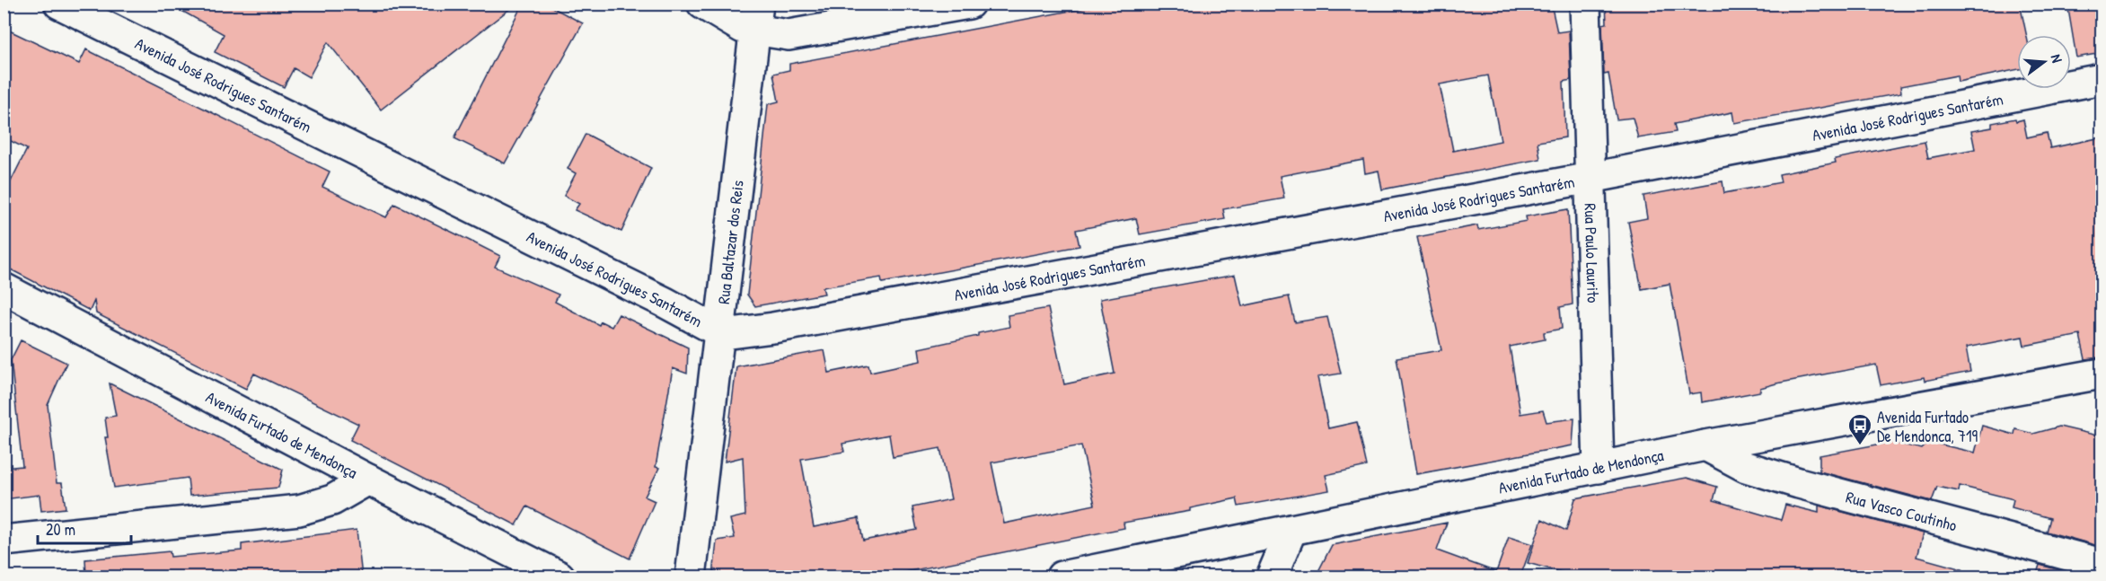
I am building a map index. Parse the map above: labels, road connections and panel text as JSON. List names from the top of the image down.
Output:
{
  "streets": {
    "street": [
      "Avenida José Rodrigues Santarém",
      "Rua Baltazar dos Reis",
      "Rua Paulo Laurito",
      "Avenida Furtado de Mendonça",
      "Rua Vasco Coutinho"
    ]
  },
  "crossings": [
    ["Avenida José Rodrigues Santarém", "Rua Baltazar dos Reis"],
    ["Avenida José Rodrigues Santarém", "Rua Paulo Laurito"],
    ["Rua Paulo Laurito", "Avenida Furtado de Mendonça"],
    ["Avenida Furtado de Mendonça", "Rua Vasco Coutinho"]
  ],
  "places": {
    "bus stop": ["Avenida Furtado De Mendonca, 719"]
  },
  "scale_bar": "20 m",
  "north": "right"
}
